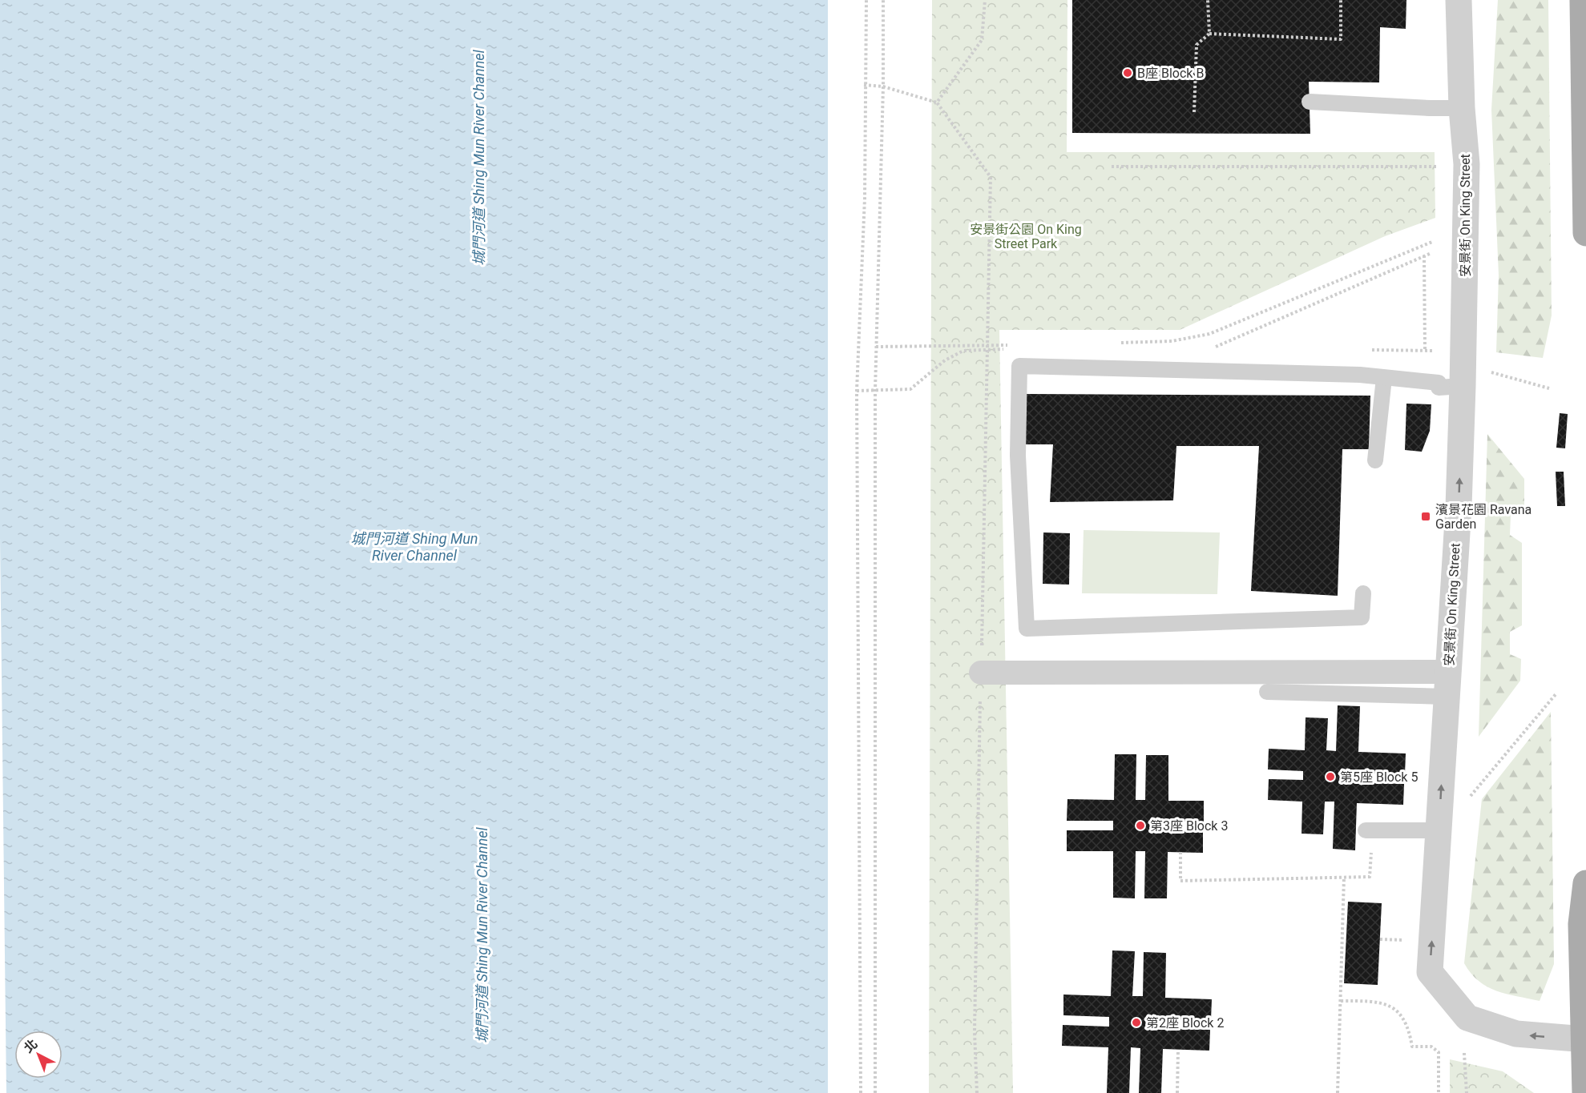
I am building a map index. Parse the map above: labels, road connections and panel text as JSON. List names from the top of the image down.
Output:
{
  "streets": {
    "street": ["安景街 On King Street"]
  },
  "one_way": ["安景街 On King Street"],
  "water": ["城門河道 Shing Mun River Channel"],
  "parks": ["安景街公園 On King Street Park"],
  "places": {
    "other": [
      "B座 Block B",
      "第5座 Block 5",
      "第3座 Block 3",
      "第2座 Block 2"
    ],
    "transit": ["濱景花園 Ravana Garden"]
  },
  "north": "top left"
}
